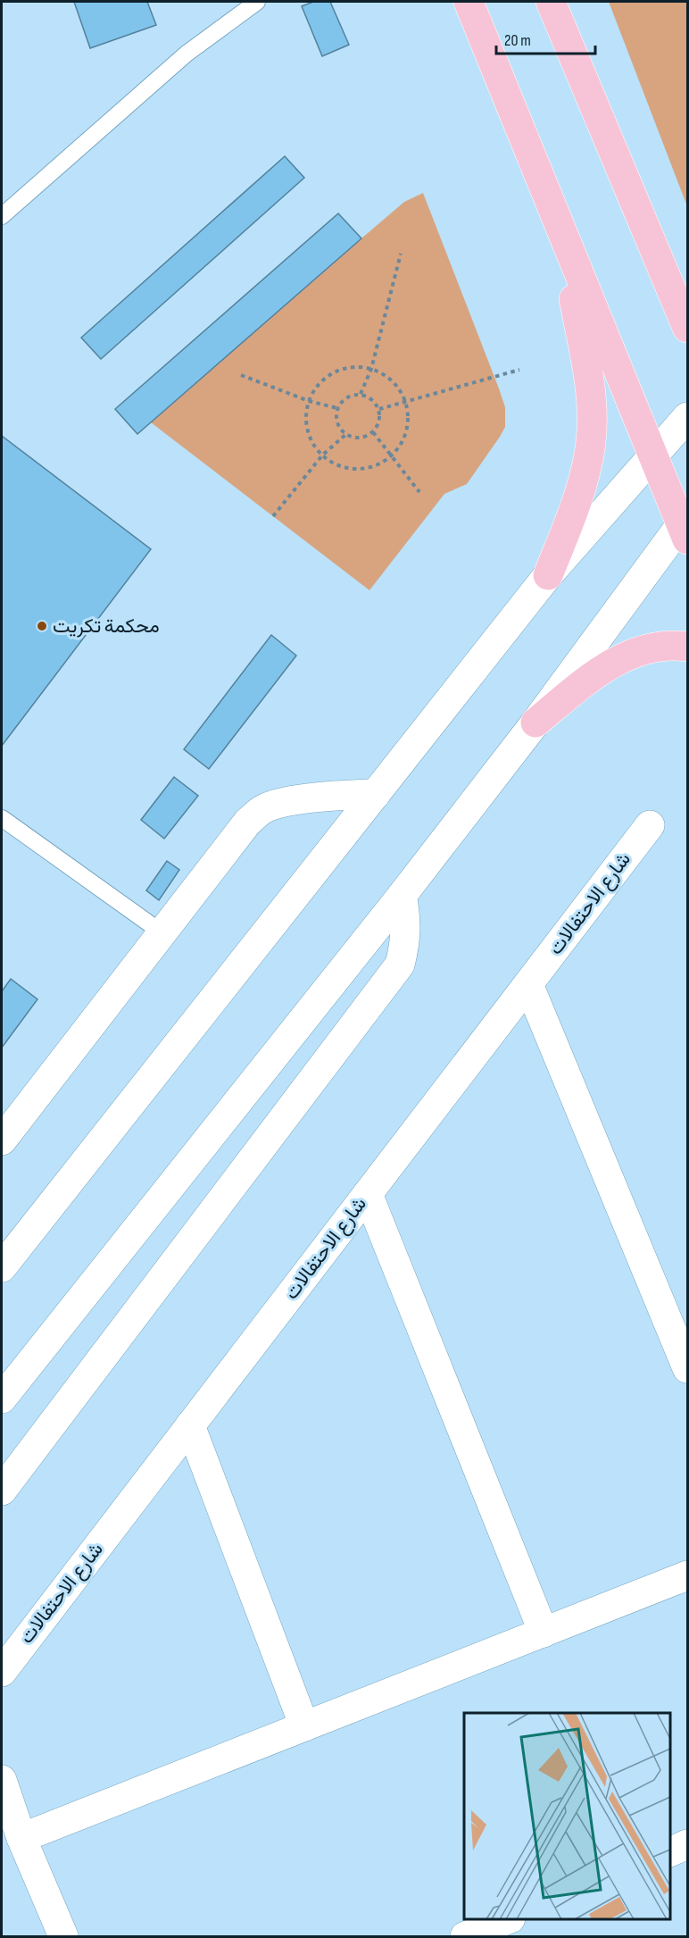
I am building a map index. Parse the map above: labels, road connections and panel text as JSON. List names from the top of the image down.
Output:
{
  "streets": {
    "street": ["شارع الاحتفالات"]
  },
  "places": ["محكمة تكريت"],
  "scale_bar": "20 m"
}
